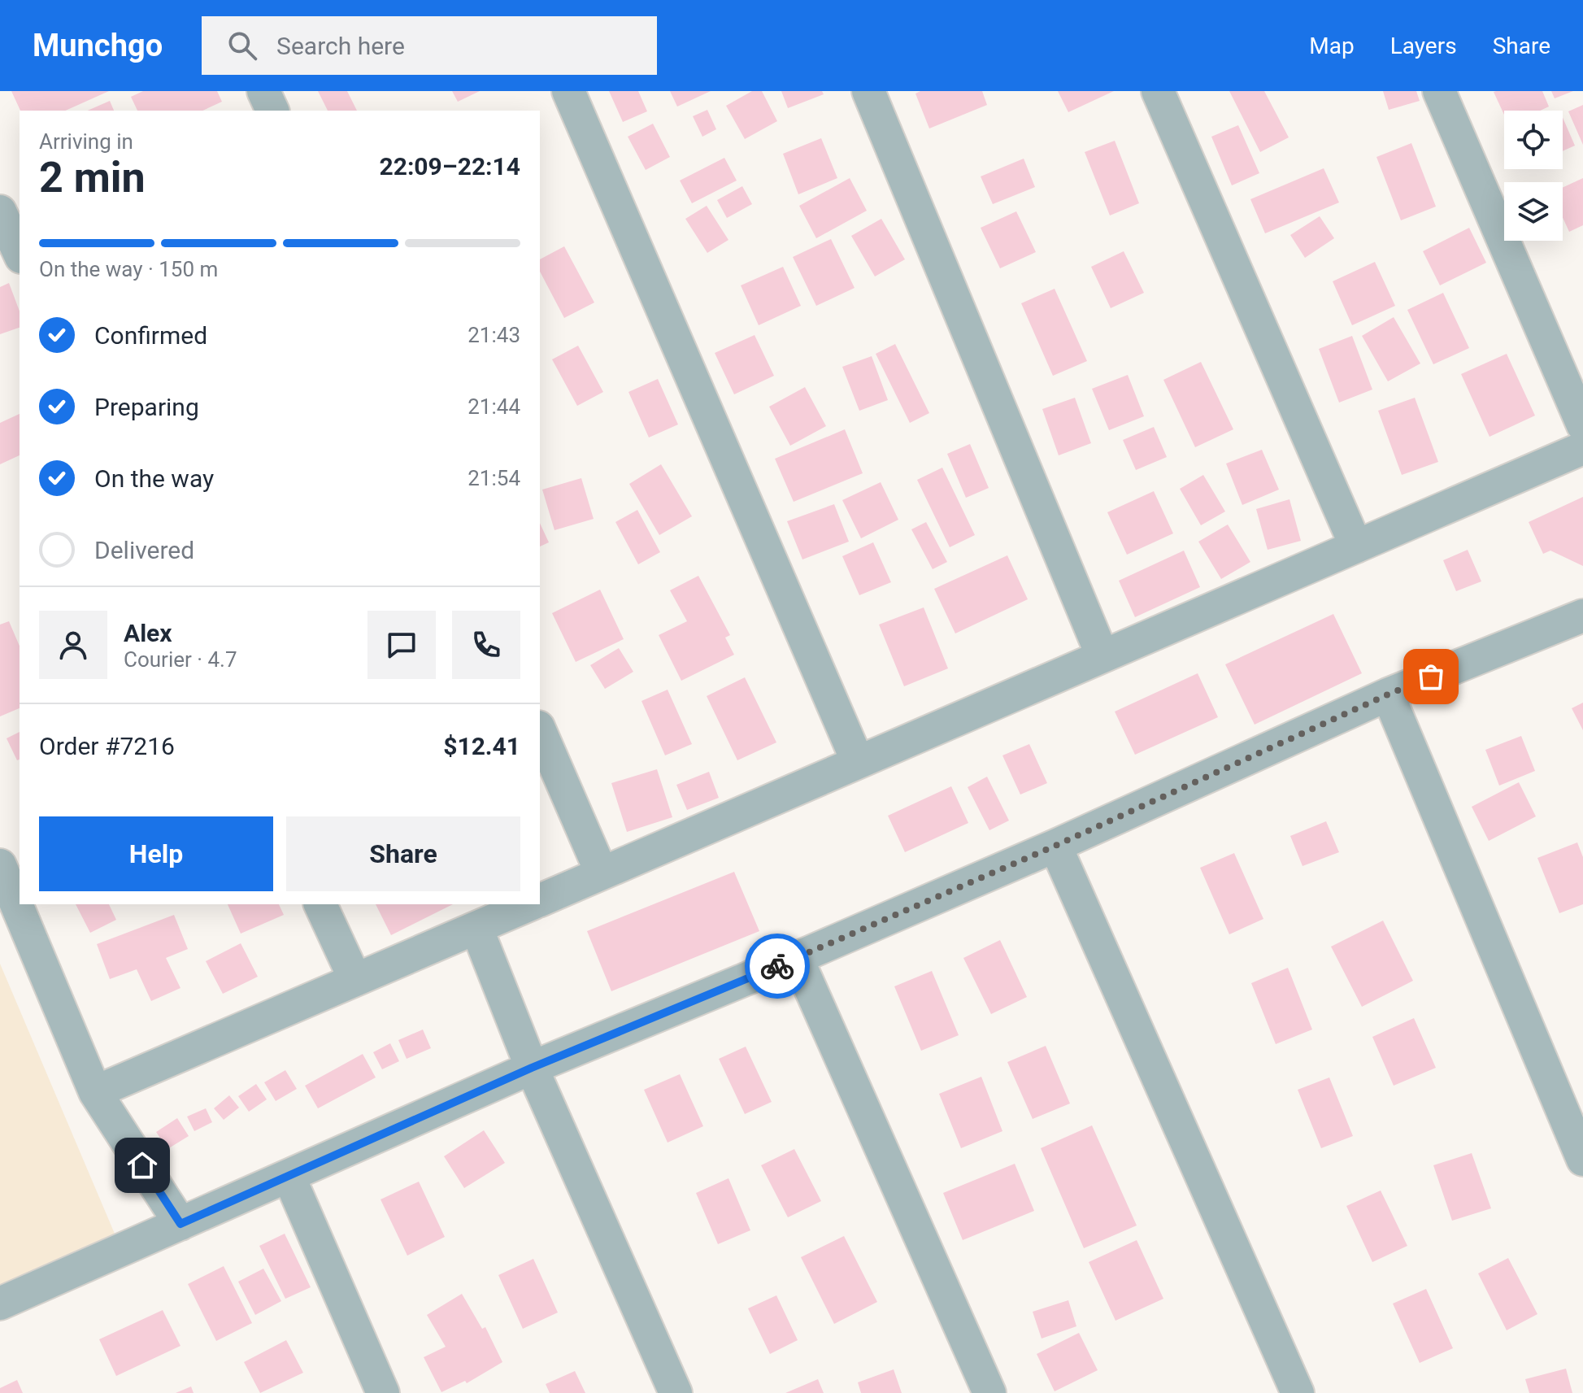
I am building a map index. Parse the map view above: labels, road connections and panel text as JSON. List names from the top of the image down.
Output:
{
  "page": {
    "header": "Munchgo",
    "search": "Search here",
    "nav": ["Map", "Layers", "Share"],
    "heading": ["2 min", "Arriving in", "22:09–22:14"],
    "panel": [
      "Alex",
      "Courier · 4.7",
      "Order #7216",
      "$12.41"
    ],
    "bar": "On the way · 150 m",
    "list": [
      ["Confirmed", "21:43"],
      ["Preparing", "21:44"],
      ["On the way", "21:54"],
      "Delivered"
    ],
    "buttons": ["Help", "Share"]
  }
}
